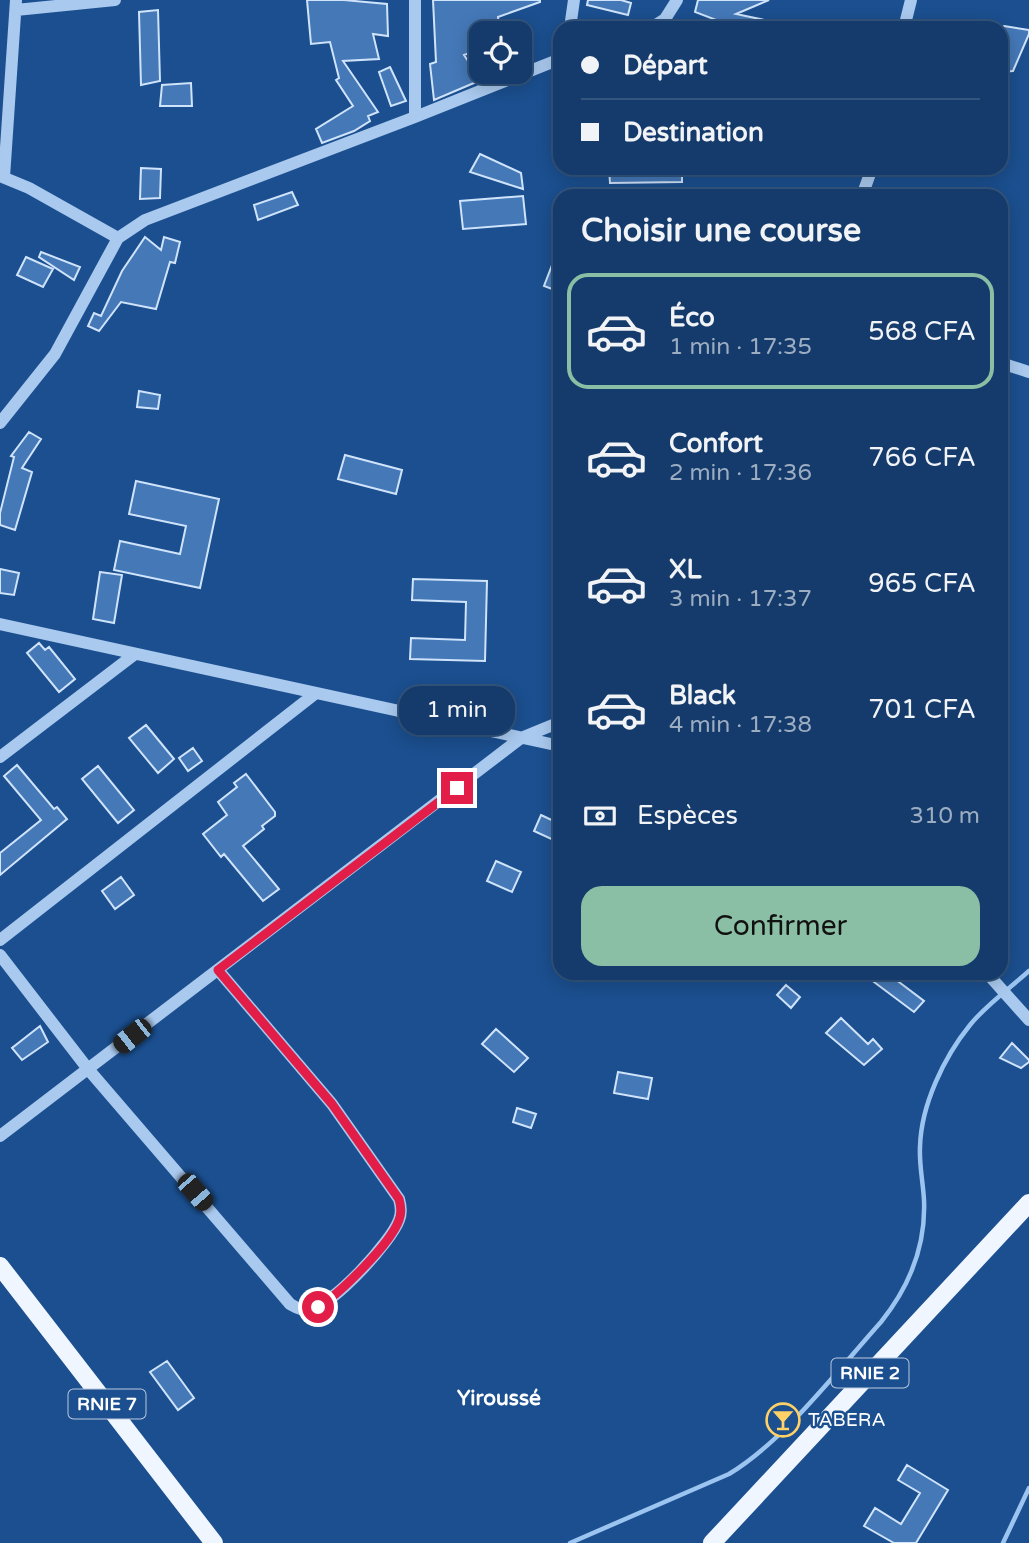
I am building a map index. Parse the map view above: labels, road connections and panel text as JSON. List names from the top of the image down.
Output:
{
  "streets": {
    "main road": ["RNIE 2", "RNIE 7"]
  },
  "districts": ["Yiroussé"],
  "places": {
    "bar": ["TABERA"]
  },
  "page": {
    "banner": ["Départ", "Destination"],
    "heading": "Choisir une course",
    "list": [
      {
        "name": "Éco",
        "note": "1 min · 17:35",
        "value": "568 CFA"
      },
      {
        "name": "Confort",
        "note": "2 min · 17:36",
        "value": "766 CFA"
      },
      {
        "name": "XL",
        "note": "3 min · 17:37",
        "value": "965 CFA"
      },
      {
        "name": "Black",
        "note": "4 min · 17:38",
        "value": "701 CFA"
      }
    ],
    "bubble": "1 min",
    "pay": ["Espèces", "310 m"],
    "buttons": "Confirmer"
  }
}
